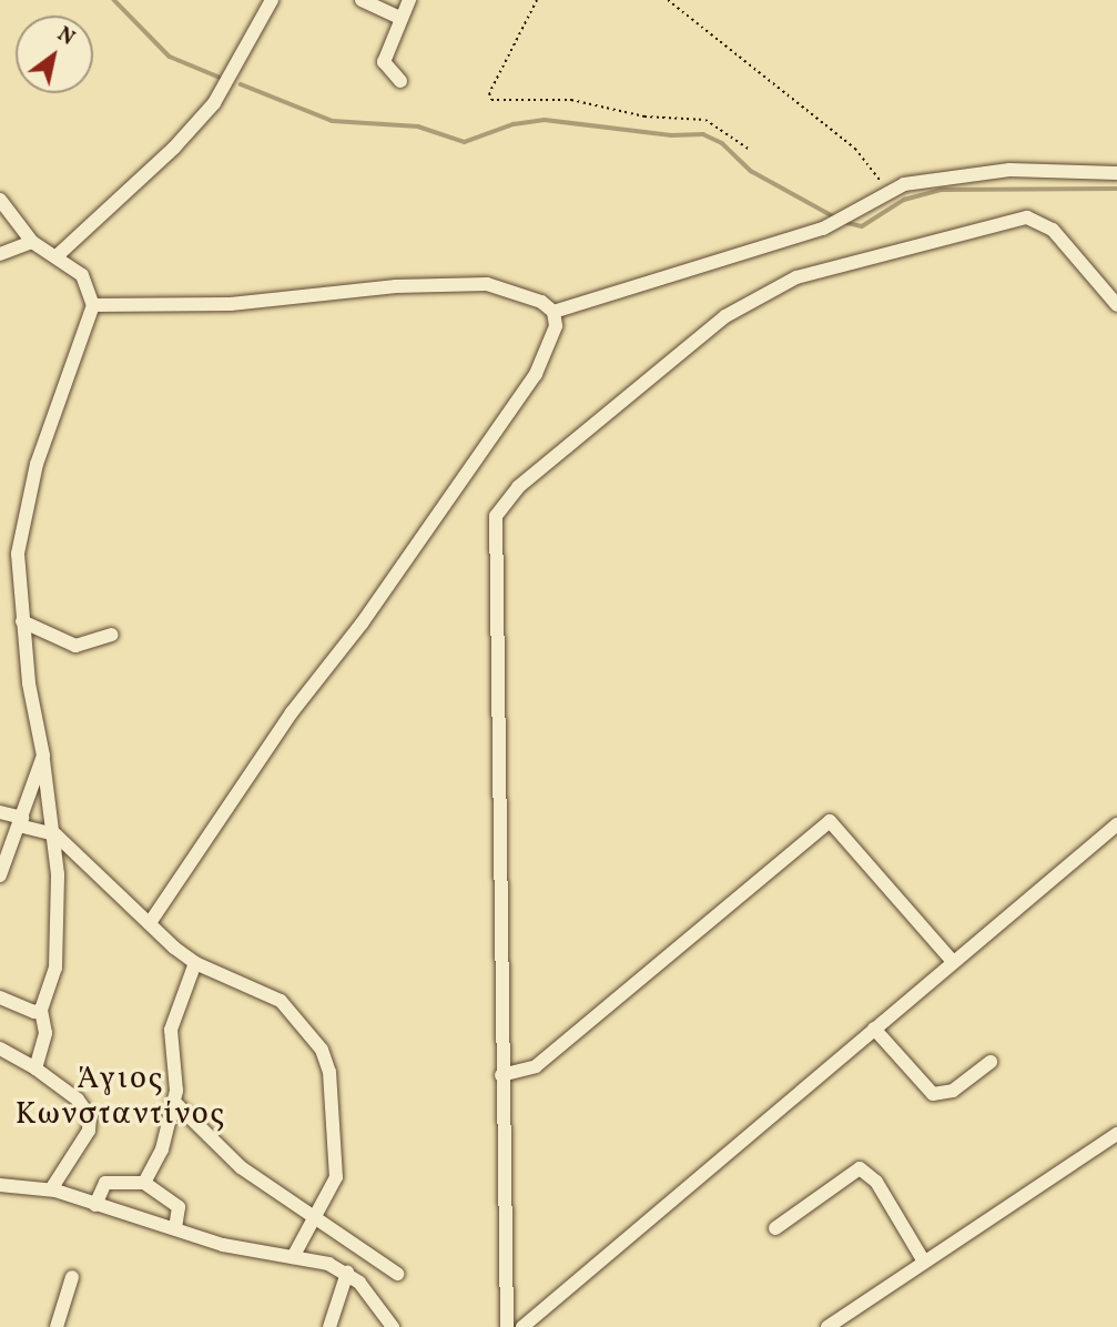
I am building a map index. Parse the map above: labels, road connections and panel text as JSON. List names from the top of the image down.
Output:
{
  "districts": ["Άγιος Κωνσταντίνος"],
  "north": "top right"
}
